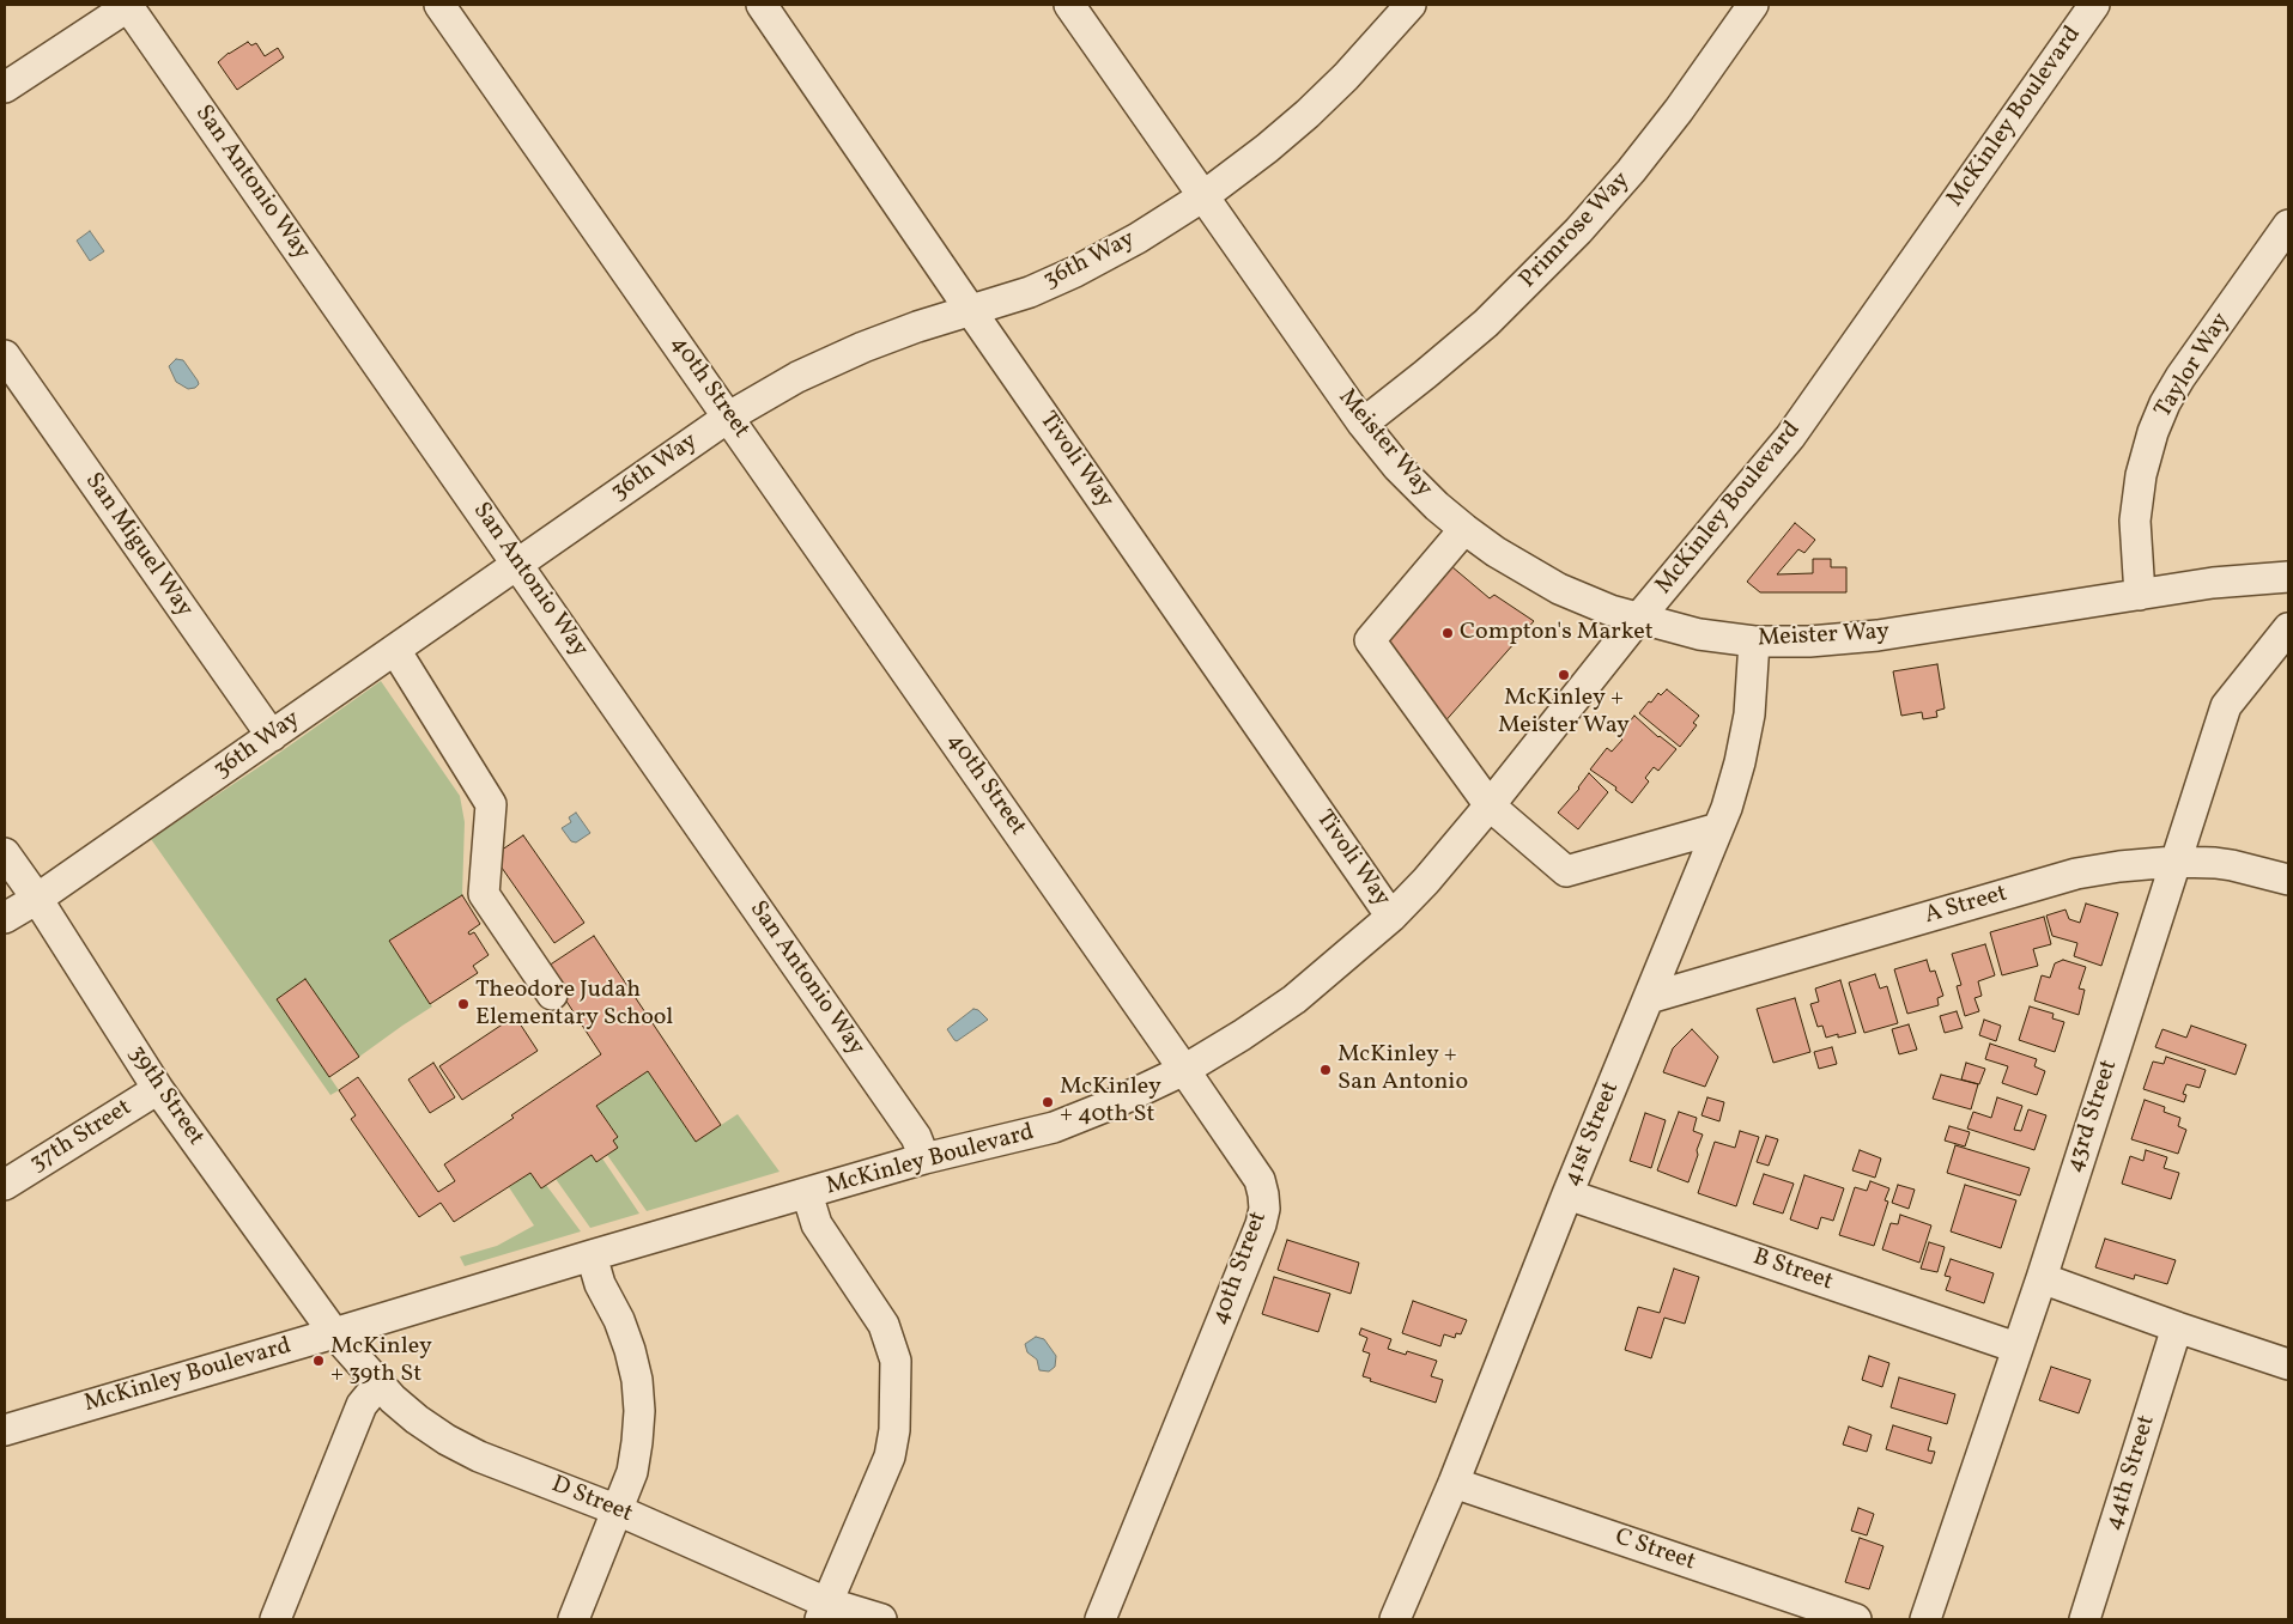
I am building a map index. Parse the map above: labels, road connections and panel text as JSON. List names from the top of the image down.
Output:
{
  "streets": {
    "street": [
      "McKinley Boulevard",
      "San Antonio Way",
      "Primrose Way",
      "36th Way",
      "Taylor Way",
      "40th Street",
      "Meister Way",
      "Tivoli Way",
      "San Miguel Way",
      "A Street",
      "39th Street",
      "43rd Street",
      "41st Street",
      "37th Street",
      "B Street",
      "44th Street",
      "D Street",
      "C Street"
    ]
  },
  "crossings": [
    ["McKinley Boulevard", "San Antonio Way"],
    ["McKinley Boulevard", "40th Street"],
    ["McKinley Boulevard", "Meister Way"],
    ["McKinley Boulevard", "Tivoli Way"],
    ["McKinley Boulevard", "39th Street"],
    ["McKinley Boulevard", "D Street"],
    ["San Antonio Way", "36th Way"],
    ["Primrose Way", "Meister Way"],
    ["36th Way", "40th Street"],
    ["36th Way", "Meister Way"],
    ["36th Way", "Tivoli Way"],
    ["36th Way", "San Miguel Way"],
    ["36th Way", "39th Street"],
    ["Taylor Way", "Meister Way"],
    ["Meister Way", "41st Street"],
    ["A Street", "43rd Street"],
    ["A Street", "41st Street"],
    ["39th Street", "37th Street"],
    ["39th Street", "D Street"],
    ["43rd Street", "B Street"],
    ["41st Street", "B Street"],
    ["41st Street", "C Street"]
  ],
  "places": [
    "Compton's Market",
    "McKinley + Meister Way",
    "Theodore Judah Elementary School",
    "McKinley + San Antonio",
    "McKinley + 40th St",
    "McKinley + 39th St"
  ]
}
